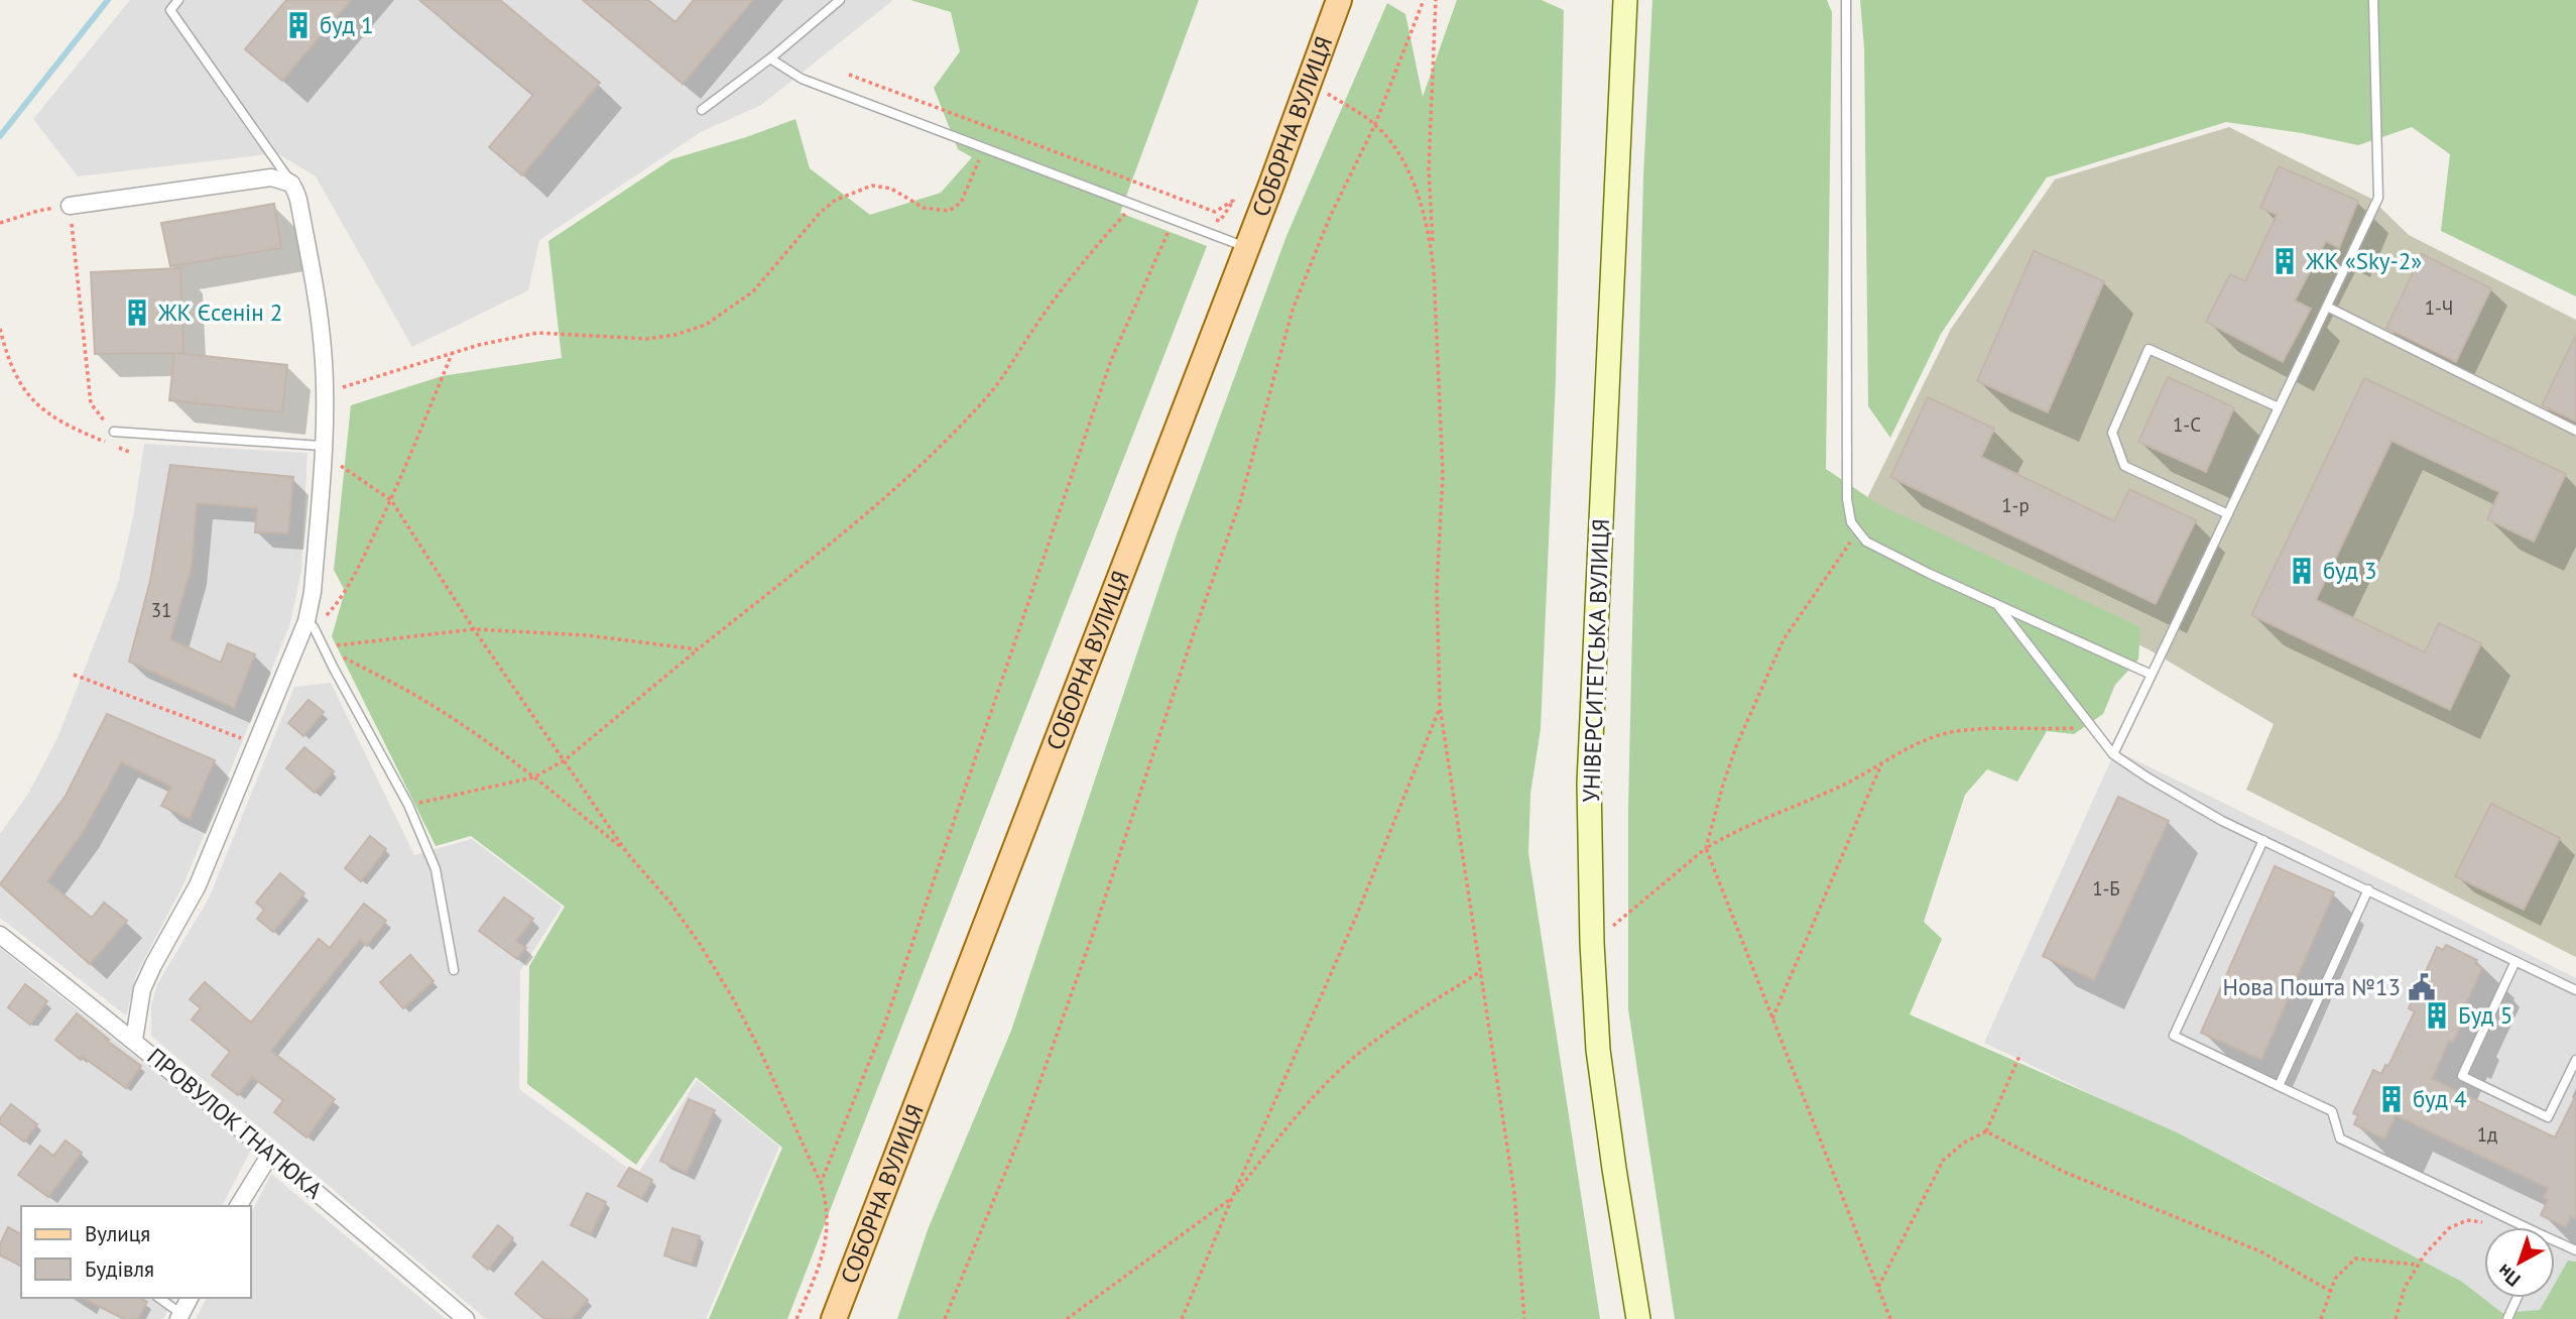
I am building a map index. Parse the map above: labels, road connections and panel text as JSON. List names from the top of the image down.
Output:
{
  "streets": {
    "main road": ["СОБОРНА ВУЛИЦЯ", "УНІВЕРСИТЕТСЬКА ВУЛИЦЯ"],
    "street": ["ПРОВУЛОК ГНАТЮКА"]
  },
  "places": {
    "building": [
      "буд 1",
      "ЖК «Sky-2»",
      "ЖК Єсенін 2",
      "буд 3",
      "Буд 5",
      "буд 4"
    ],
    "public building": ["Нова Пошта №13"]
  },
  "house_numbers": [
    "1-Ч",
    "1-С",
    "1-р",
    "31",
    "1-Б",
    "1д"
  ],
  "legend": ["Вулиця", "Будівля"],
  "north": "bottom left"
}
